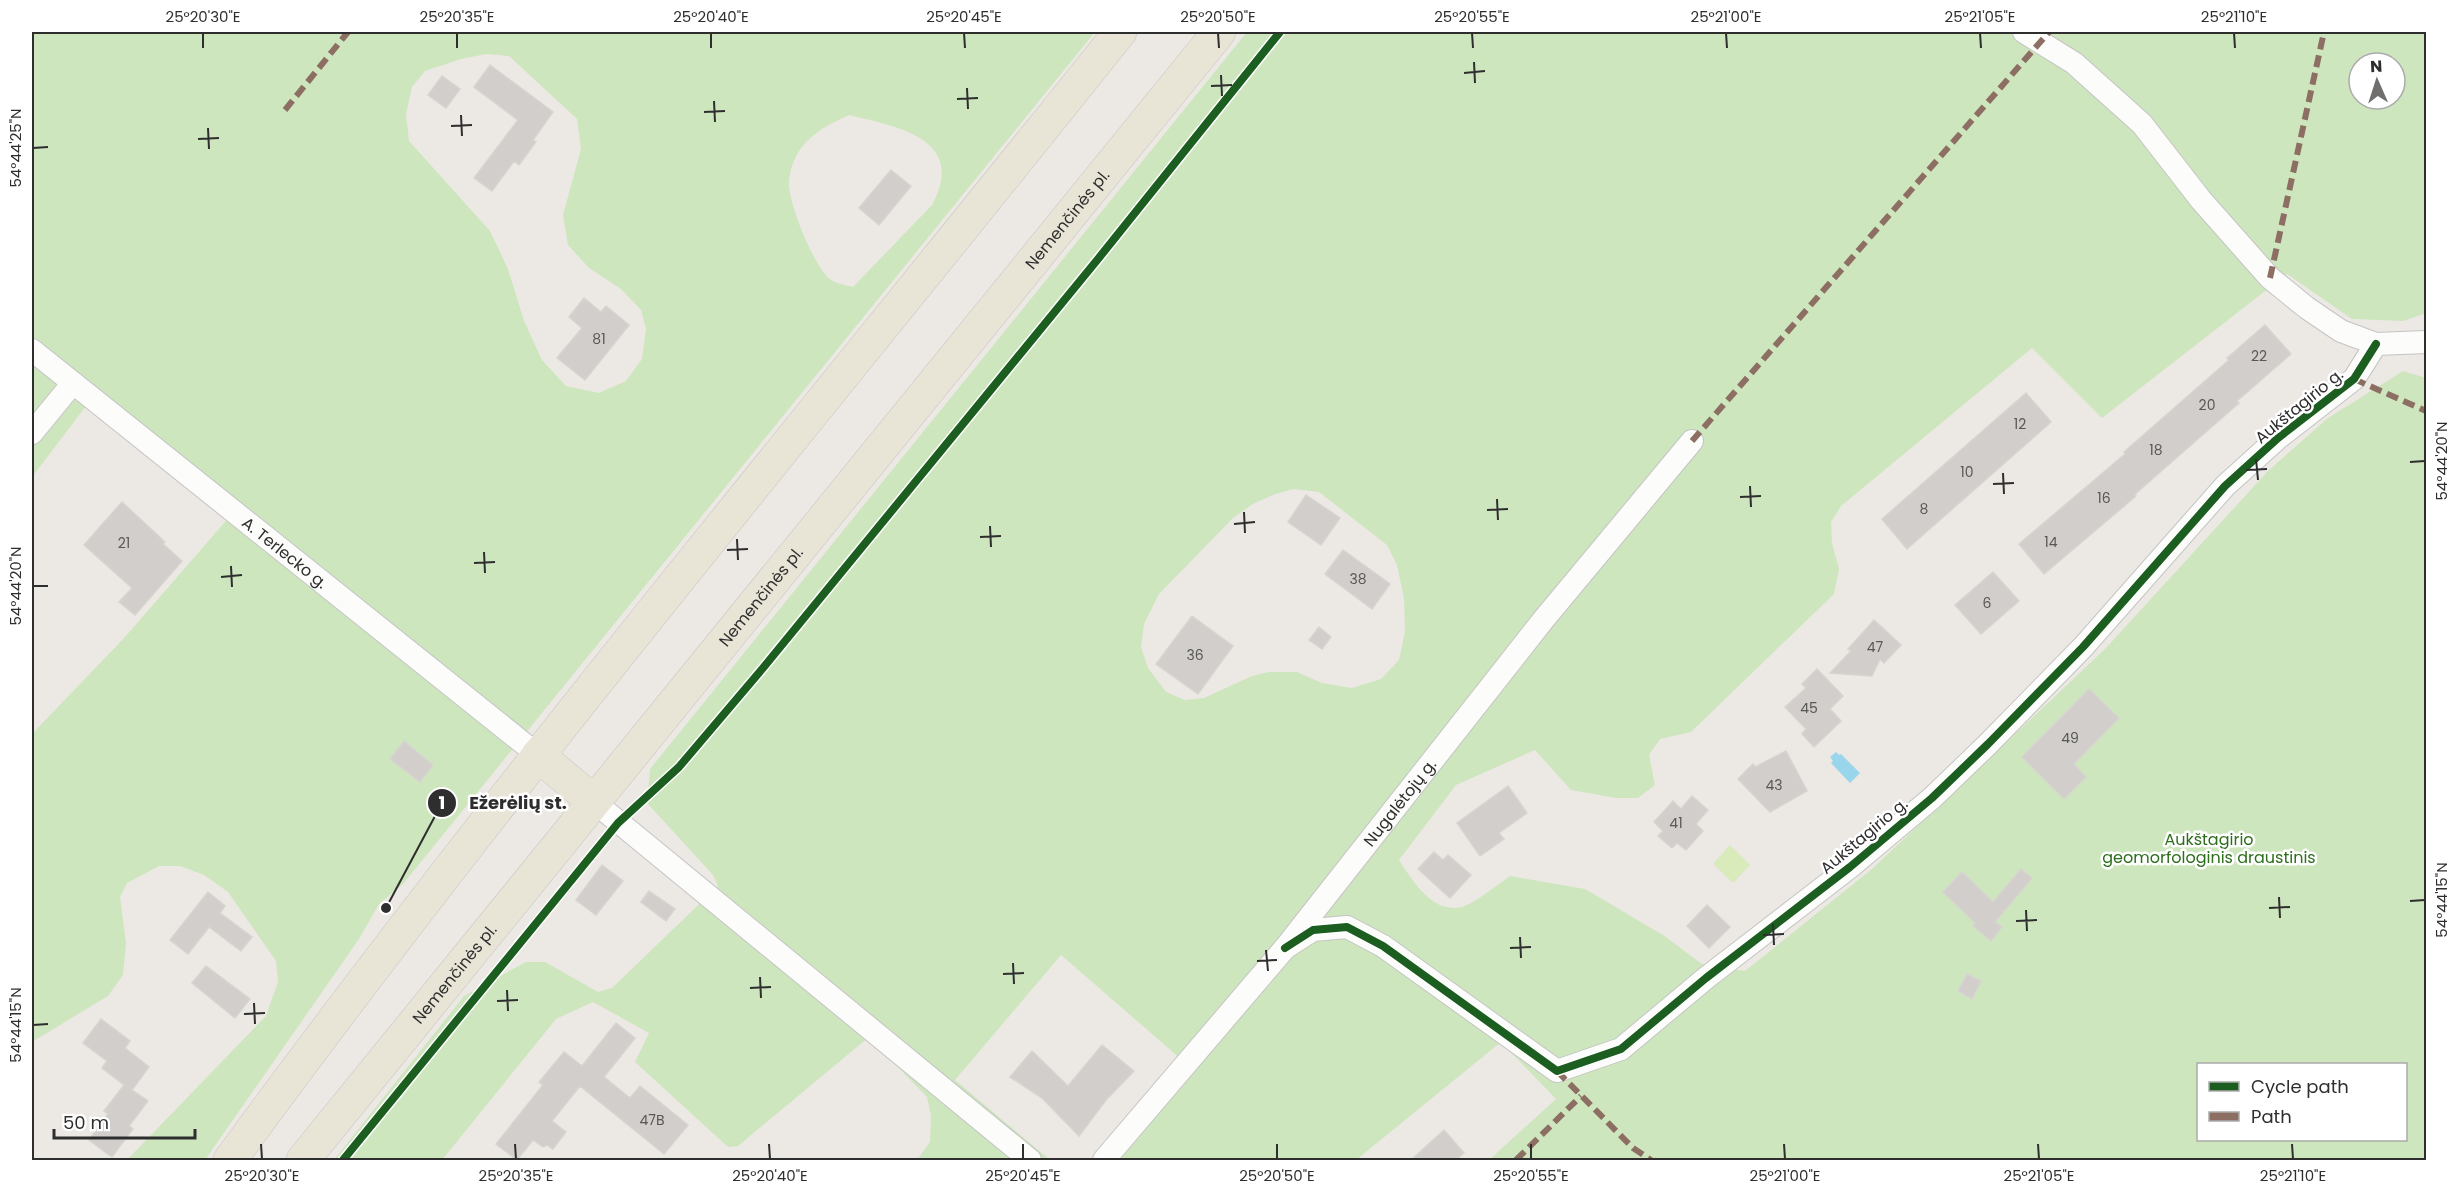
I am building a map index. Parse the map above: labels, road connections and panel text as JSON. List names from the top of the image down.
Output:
{
  "streets": {
    "main road": ["Nemenčinės pl."],
    "street": ["Aukštagirio g.", "A. Terlecko g.", "Nugalėtojų g."]
  },
  "crossings": [
    ["Aukštagirio g.", "Nugalėtojų g."]
  ],
  "parks": ["Aukštagirio geomorfologinis draustinis"],
  "places": ["Ežerėlių st."],
  "house_numbers": [
    "81",
    "22",
    "20",
    "12",
    "18",
    "10",
    "16",
    "8",
    "14",
    "21",
    "38",
    "6",
    "47",
    "36",
    "45",
    "49",
    "43",
    "41",
    "47B"
  ],
  "legend": ["Cycle path", "Path"],
  "scale_bar": "50 m",
  "north": "top",
  "coordinates": [
    "25°20'30\"E",
    "25°20'35\"E",
    "25°20'40\"E",
    "25°20'45\"E",
    "25°20'50\"E",
    "25°20'55\"E",
    "25°21'00\"E",
    "25°21'05\"E",
    "25°21'10\"E",
    "54°44'25\"N",
    "54°44'20\"N",
    "54°44'15\"N"
  ]
}
